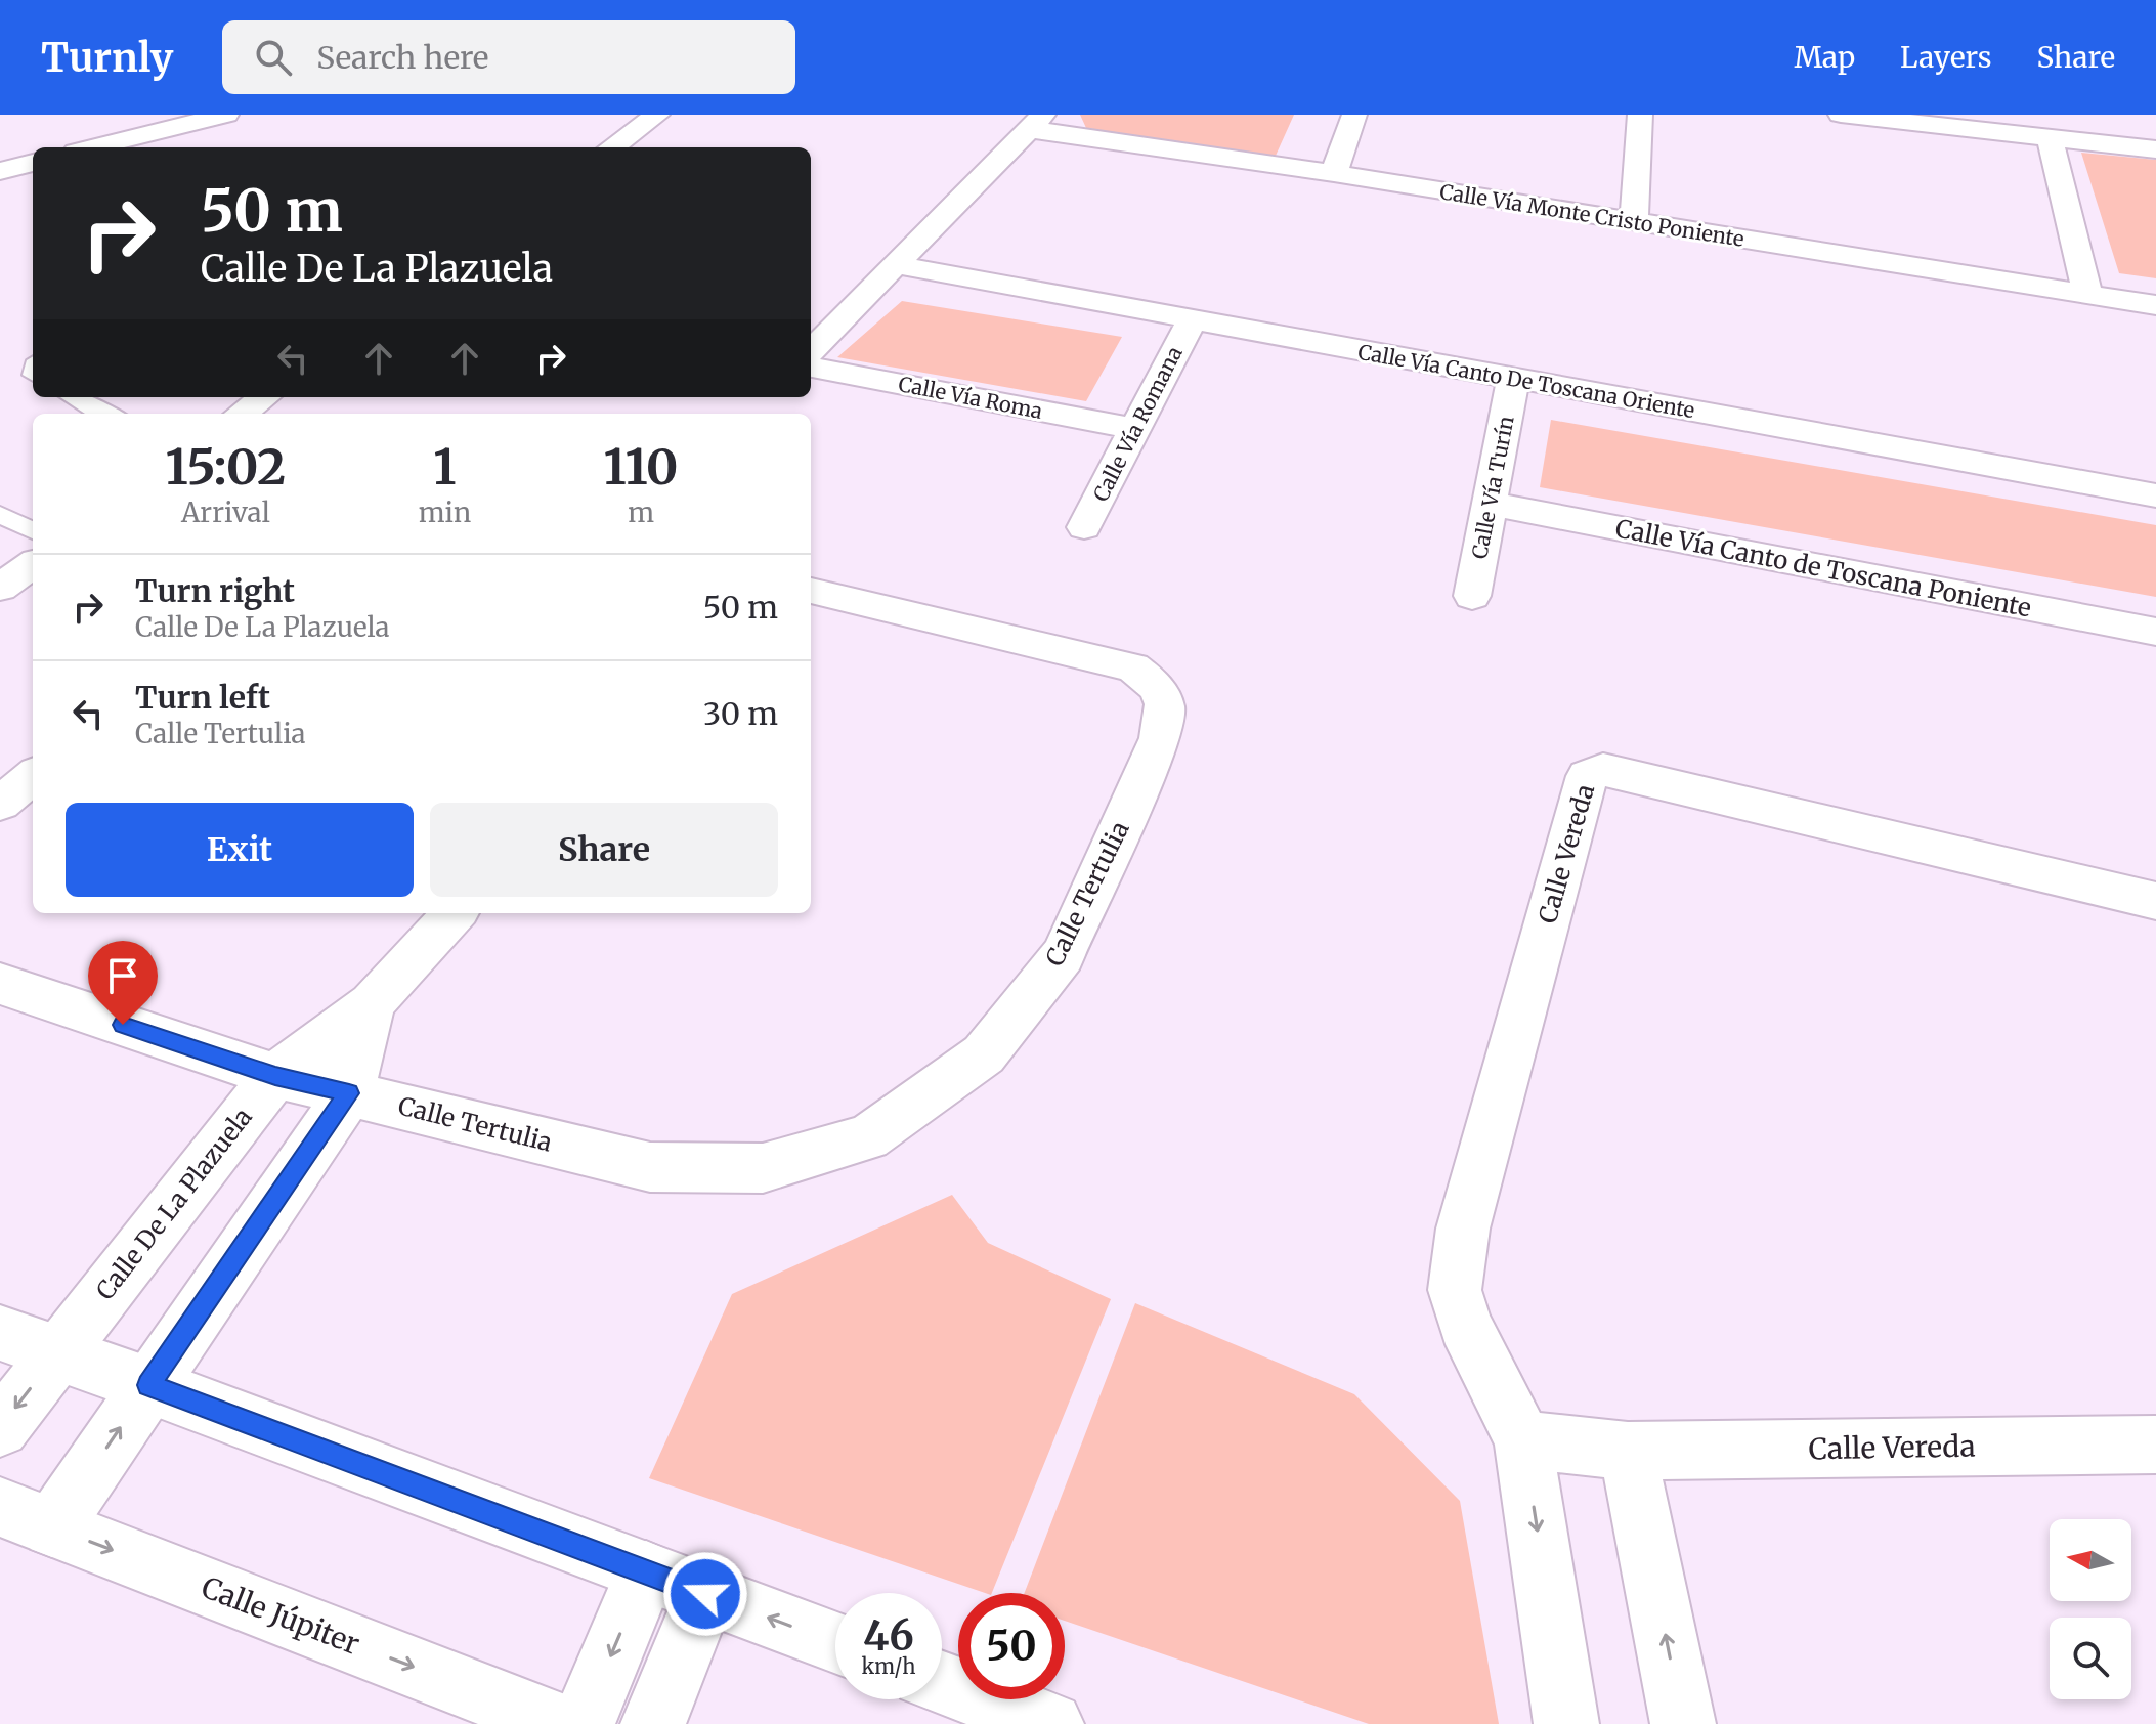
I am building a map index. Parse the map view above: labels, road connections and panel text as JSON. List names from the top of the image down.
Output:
{
  "streets": {
    "street": [
      "Calle Vía Monte Cristo Poniente",
      "Calle Vía Canto De Toscana Oriente",
      "Calle Vía Roma",
      "Calle Vía Romana",
      "Calle Vía Turín",
      "Calle Vía Canto de Toscana Poniente",
      "Calle Vereda",
      "Calle Tertulia",
      "Calle De La Plazuela",
      "Calle Júpiter"
    ]
  },
  "crossings": [
    ["Calle Vía Canto De Toscana Oriente", "Calle Vía Romana"],
    ["Calle Vía Canto De Toscana Oriente", "Calle Vía Turín"],
    ["Calle Vía Roma", "Calle Vía Romana"],
    ["Calle Vía Turín", "Calle Vía Canto de Toscana Poniente"],
    ["Calle Tertulia", "Calle De La Plazuela"],
    ["Calle De La Plazuela", "Calle Júpiter"]
  ],
  "north": "left",
  "page": {
    "header": "Turnly",
    "search": "Search here",
    "nav": ["Map", "Layers", "Share"],
    "turn": ["50 m", "Calle De La Plazuela"],
    "eta": [
      "15:02",
      "Arrival",
      "1",
      "min",
      "110",
      "m"
    ],
    "list": [
      {
        "name": "Turn right",
        "note": "Calle De La Plazuela",
        "value": "50 m"
      },
      {
        "name": "Turn left",
        "note": "Calle Tertulia",
        "value": "30 m"
      }
    ],
    "buttons": ["Exit", "Share"],
    "speed": "46 km/h",
    "limit": "50"
  }
}
